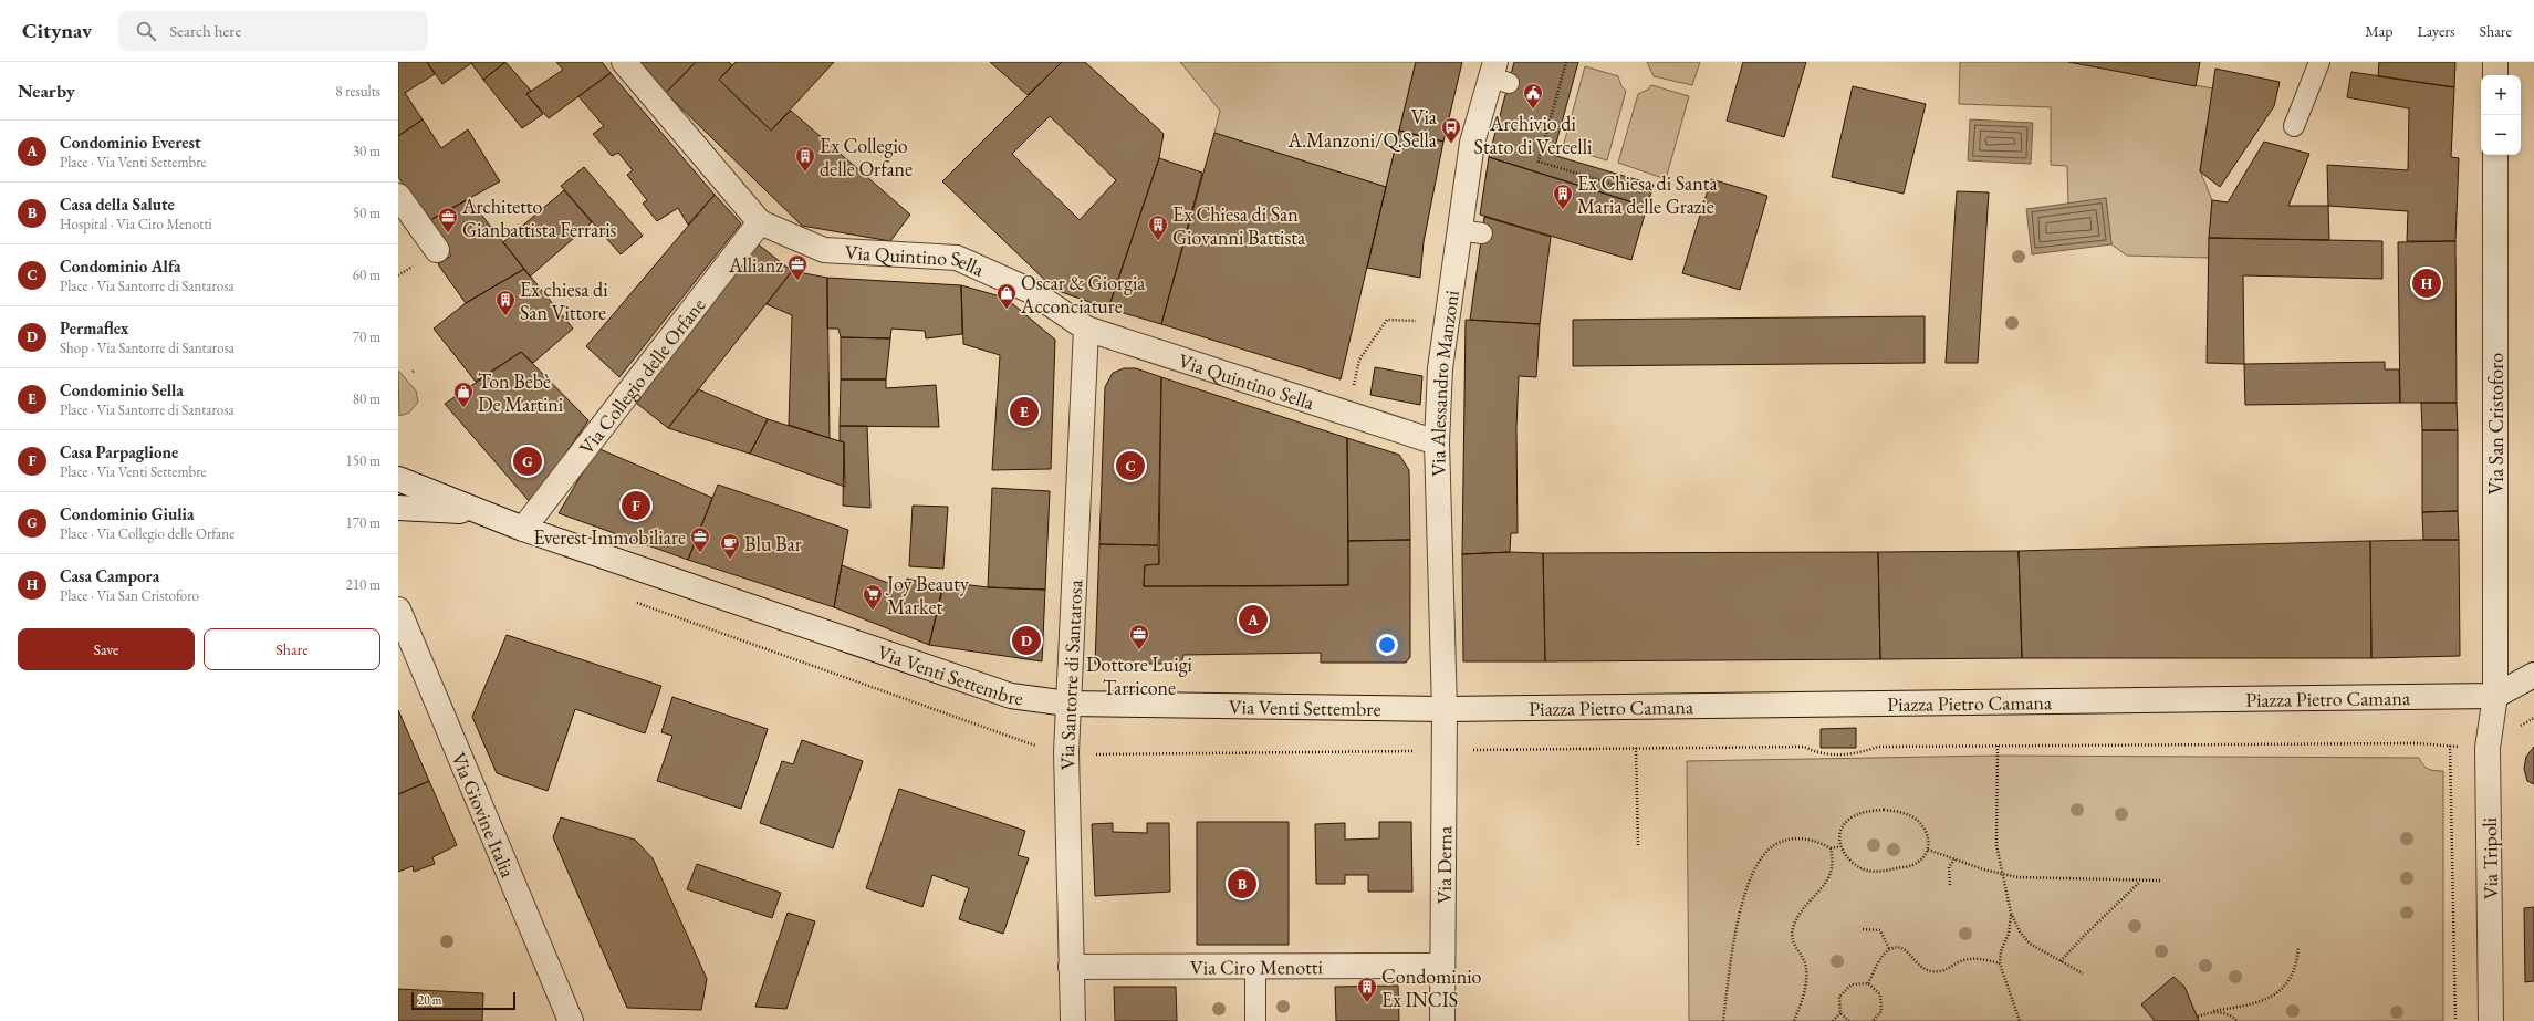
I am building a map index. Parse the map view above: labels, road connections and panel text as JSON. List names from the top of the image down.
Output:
{
  "streets": {
    "street": [
      "Via Quintino Sella",
      "Via Collegio delle Orfane",
      "Via Alessandro Manzoni",
      "Via San Cristoforo",
      "Via Venti Settembre",
      "Via Santorre di Santarosa",
      "Piazza Pietro Camana",
      "Via Giovine Italia",
      "Via Tripoli",
      "Via Derna",
      "Via Ciro Menotti"
    ]
  },
  "crossings": [
    ["Via Quintino Sella", "Via Collegio delle Orfane"],
    ["Via Quintino Sella", "Via Alessandro Manzoni"],
    ["Via Quintino Sella", "Via Santorre di Santarosa"],
    ["Via Collegio delle Orfane", "Via Venti Settembre"],
    ["Via Alessandro Manzoni", "Via Venti Settembre"],
    ["Via Alessandro Manzoni", "Piazza Pietro Camana"],
    ["Via Alessandro Manzoni", "Via Derna"],
    ["Via San Cristoforo", "Piazza Pietro Camana"],
    ["Via San Cristoforo", "Via Tripoli"],
    ["Via Venti Settembre", "Via Santorre di Santarosa"],
    ["Via Venti Settembre", "Piazza Pietro Camana"],
    ["Via Venti Settembre", "Via Derna"],
    ["Via Santorre di Santarosa", "Via Ciro Menotti"],
    ["Piazza Pietro Camana", "Via Tripoli"],
    ["Piazza Pietro Camana", "Via Derna"],
    ["Via Derna", "Via Ciro Menotti"]
  ],
  "places": {
    "public building": ["Archivio di Stato di Vercelli"],
    "bus stop": ["Via A.Manzoni/Q.Sella"],
    "building": [
      "Ex Collegio delle Orfane",
      "Ex Chiesa di Santa Maria delle Grazie",
      "Ex Chiesa di San Giovanni Battista",
      "Ex chiesa di San Vittore",
      "Condominio Ex INCIS"
    ],
    "office": [
      "Architetto Gianbattista Ferraris",
      "Allianz",
      "Everest Immobiliare",
      "Dottore Luigi Tarricone"
    ],
    "shop": ["Oscar & Giorgia Acconciature", "Ton Bebè De Martini"],
    "cafe": ["Blu Bar"],
    "supermarket": ["Joy Beauty Market"]
  },
  "scale_bar": "20 m",
  "page": {
    "header": "Citynav",
    "search": "Search here",
    "nav": ["Map", "Layers", "Share"],
    "heading": ["Nearby", "8 results"],
    "map_buttons": ["+", "−"],
    "list": [
      {
        "mark": "A",
        "name": "Condominio Everest",
        "note": "Place · Via Venti Settembre",
        "value": "30 m"
      },
      {
        "mark": "B",
        "name": "Casa della Salute",
        "note": "Hospital · Via Ciro Menotti",
        "value": "50 m"
      },
      {
        "mark": "C",
        "name": "Condominio Alfa",
        "note": "Place · Via Santorre di Santarosa",
        "value": "60 m"
      },
      {
        "mark": "D",
        "name": "Permaflex",
        "note": "Shop · Via Santorre di Santarosa",
        "value": "70 m"
      },
      {
        "mark": "E",
        "name": "Condominio Sella",
        "note": "Place · Via Santorre di Santarosa",
        "value": "80 m"
      },
      {
        "mark": "F",
        "name": "Casa Parpaglione",
        "note": "Place · Via Venti Settembre",
        "value": "150 m"
      },
      {
        "mark": "G",
        "name": "Condominio Giulia",
        "note": "Place · Via Collegio delle Orfane",
        "value": "170 m"
      },
      {
        "mark": "H",
        "name": "Casa Campora",
        "note": "Place · Via San Cristoforo",
        "value": "210 m"
      }
    ],
    "pins": [
      "H",
      "E",
      "G",
      "C",
      "F",
      "A",
      "D",
      "B"
    ],
    "buttons": ["Save", "Share"],
    "scale": "20 m"
  }
}
